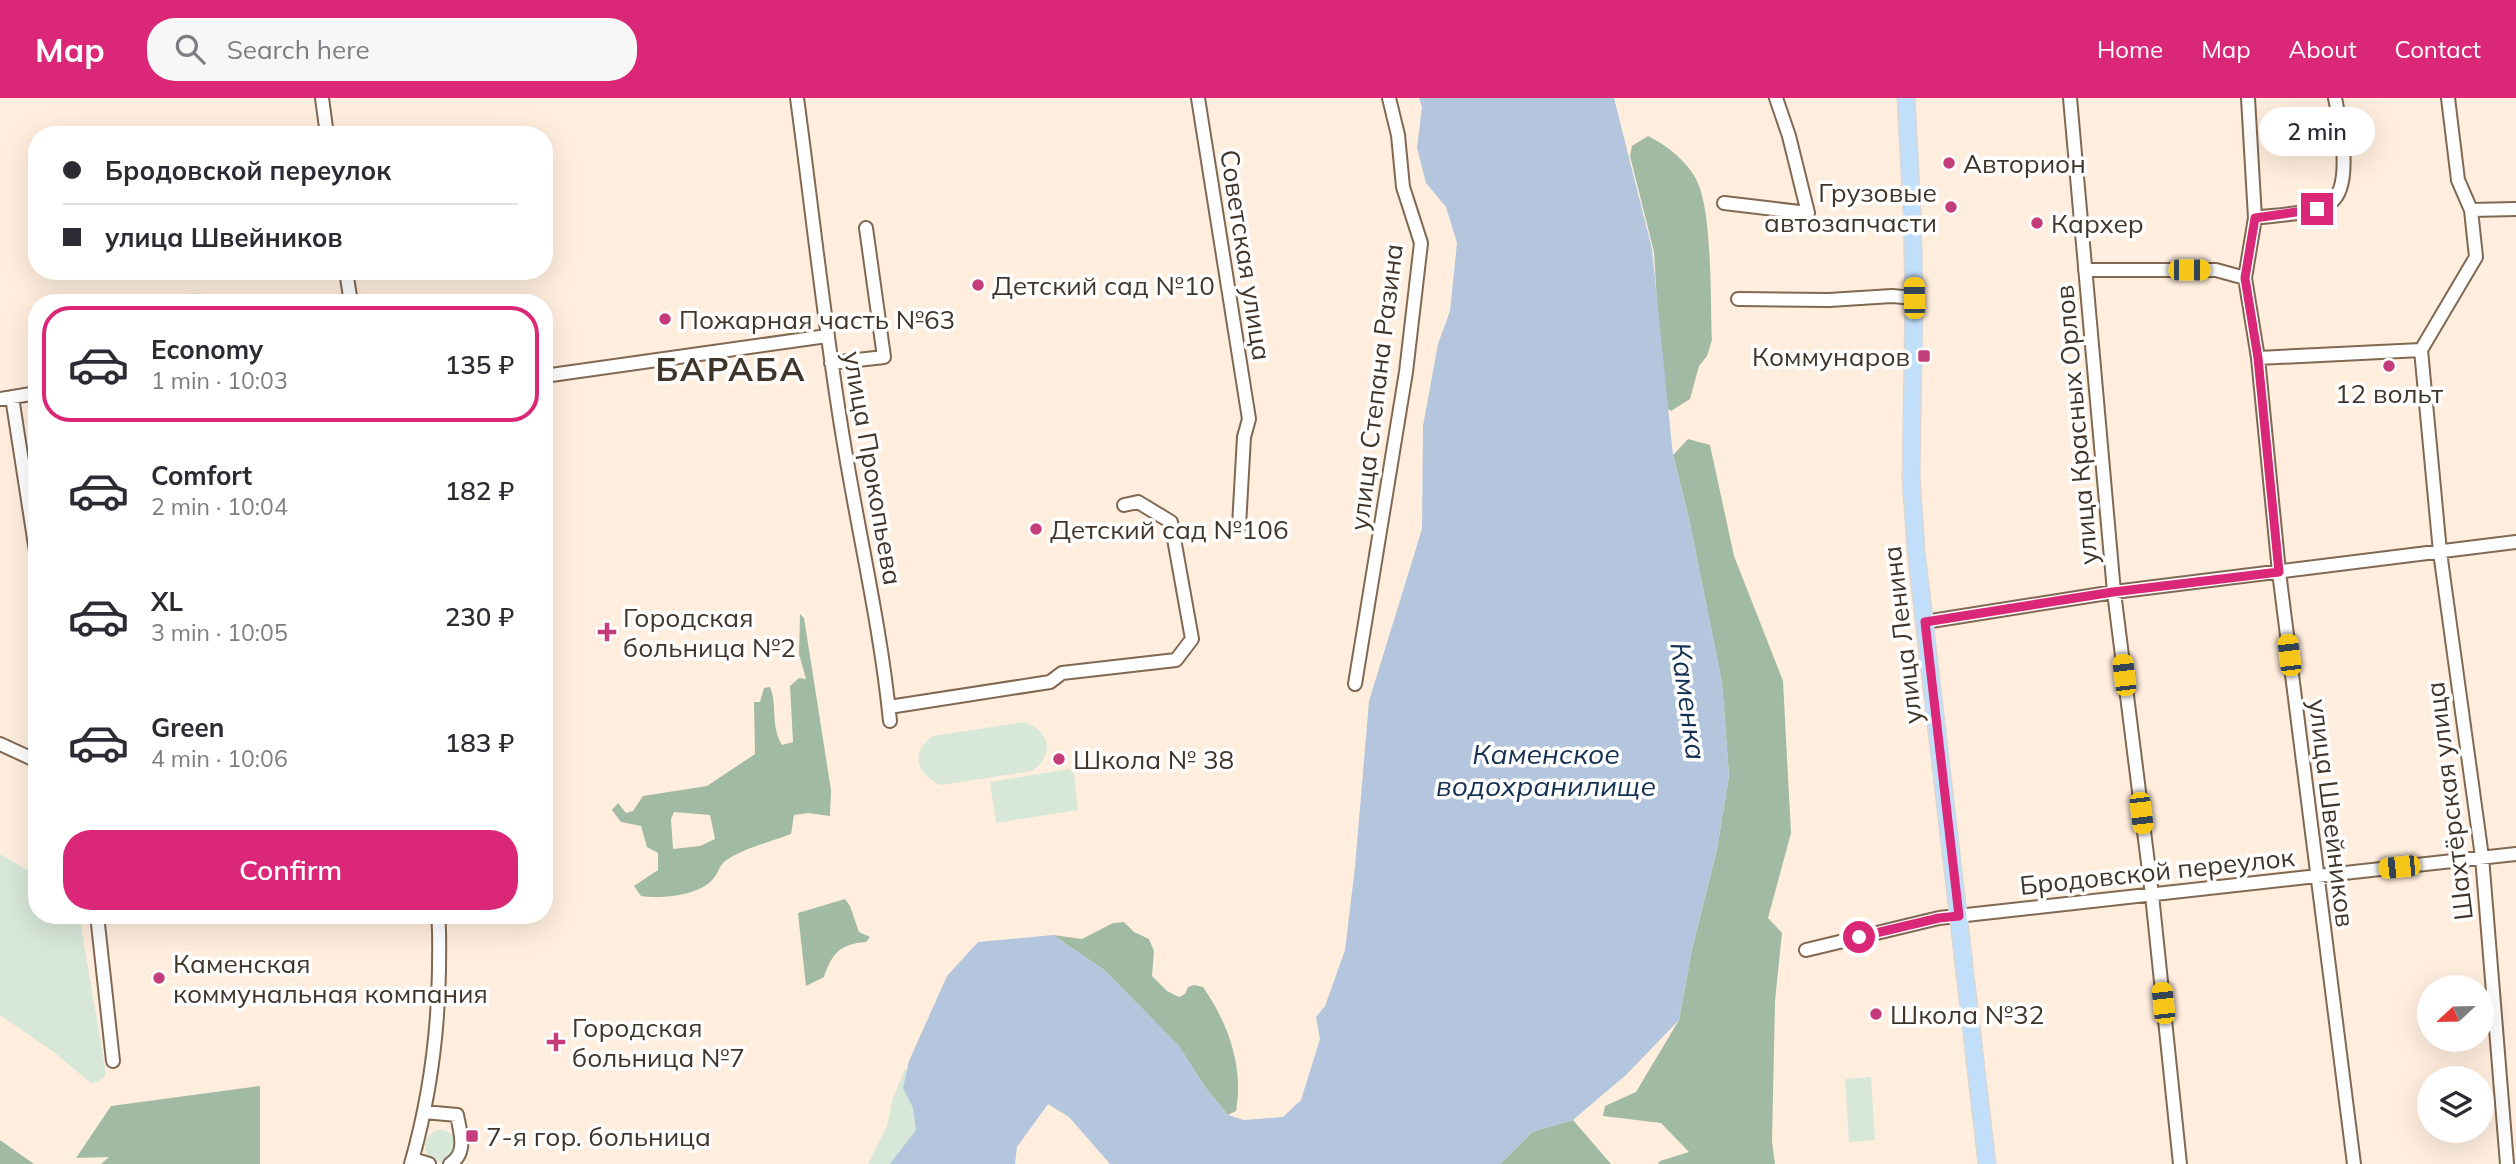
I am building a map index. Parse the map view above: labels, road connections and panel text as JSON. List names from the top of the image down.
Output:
{
  "streets": {
    "main road": ["улица Ленина"],
    "street": [
      "Советская улица",
      "улица Степана Разина",
      "улица Красных Орлов",
      "улица Прокопьева",
      "Шахтёрская улица",
      "улица Швейников",
      "Бродовской переулок"
    ]
  },
  "crossings": [
    ["улица Красных Орлов", "Бродовской переулок"],
    ["улица Ленина", "Бродовской переулок"],
    ["Шахтёрская улица", "Бродовской переулок"],
    ["улица Швейников", "Бродовской переулок"]
  ],
  "districts": ["БАРАБА"],
  "water": ["Каменка", "Каменское водохранилище"],
  "places": {
    "other": [
      "Авторион",
      "Грузовые автозапчасти",
      "Кархер",
      "Детский сад №10",
      "Пожарная часть №63",
      "12 вольт",
      "Детский сад №106",
      "Школа № 38",
      "Каменская коммунальная компания",
      "Школа №32"
    ],
    "transit": ["Коммунаров", "7-я гор. больница"],
    "health": ["Городская больница №2", "Городская больница №7"]
  },
  "north": "left",
  "page": {
    "header": "Map",
    "search": "Search here",
    "nav": [
      "Home",
      "Map",
      "About",
      "Contact"
    ],
    "bubble": "2 min",
    "banner": ["Бродовской переулок", "улица Швейников"],
    "list": [
      {
        "name": "Economy",
        "note": "1 min · 10:03",
        "value": "135 ₽"
      },
      {
        "name": "Comfort",
        "note": "2 min · 10:04",
        "value": "182 ₽"
      },
      {
        "name": "XL",
        "note": "3 min · 10:05",
        "value": "230 ₽"
      },
      {
        "name": "Green",
        "note": "4 min · 10:06",
        "value": "183 ₽"
      }
    ],
    "buttons": "Confirm"
  }
}
